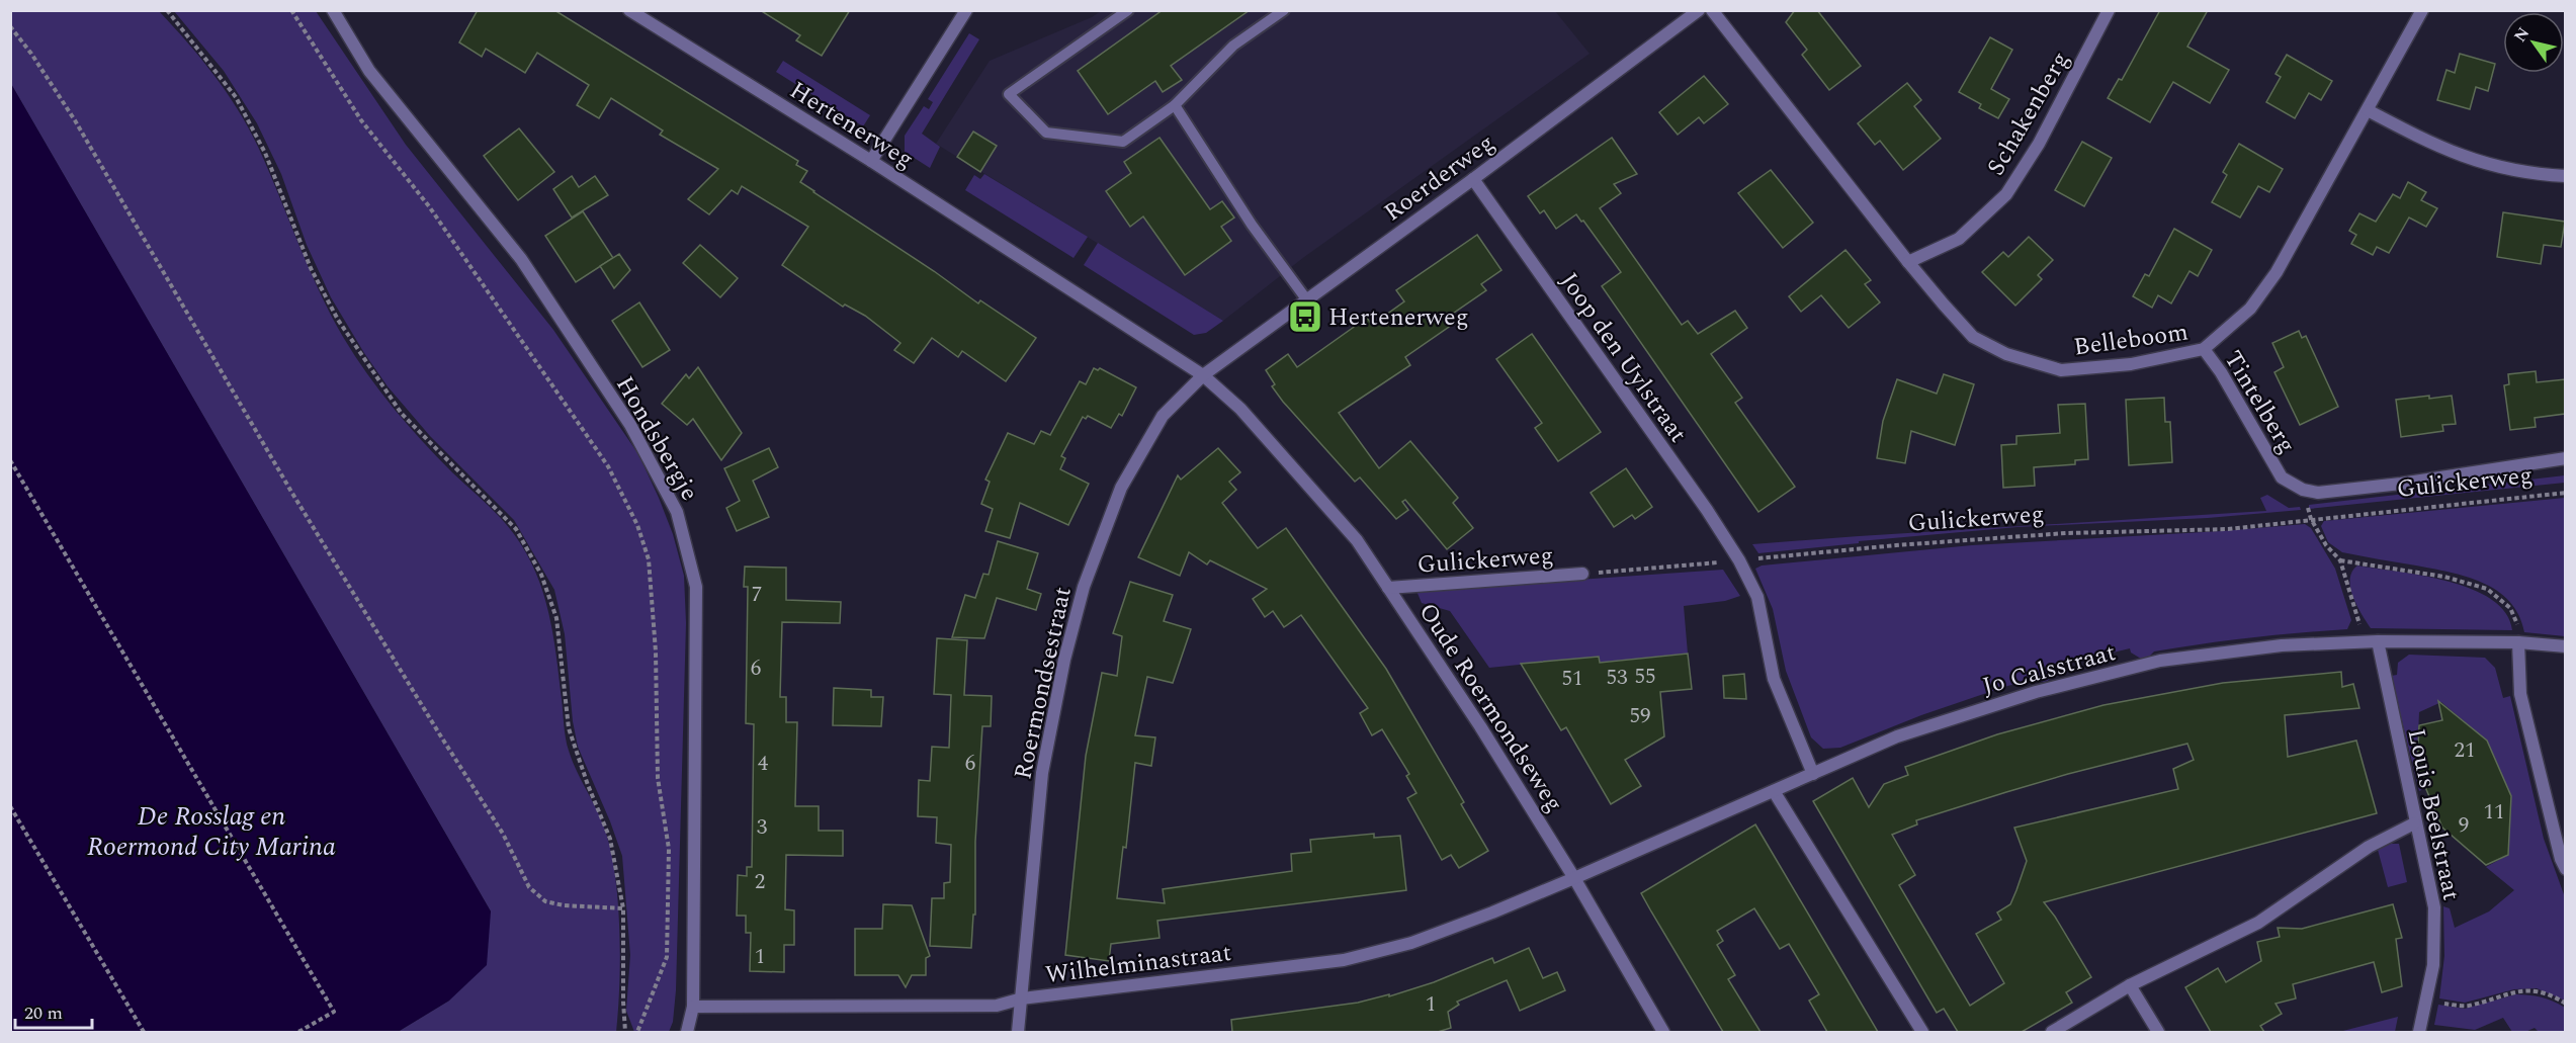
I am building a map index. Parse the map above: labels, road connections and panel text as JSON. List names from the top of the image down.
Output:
{
  "streets": {
    "street": [
      "Schakenberg",
      "Hertenerweg",
      "Roerderweg",
      "Belleboom",
      "Joop den Uylstraat",
      "Tintelberg",
      "Hondsbergje",
      "Gulickerweg",
      "Jo Calsstraat",
      "Roermondsestraat",
      "Oude Roermondseweg",
      "Louis Beelstraat",
      "Wilhelminastraat"
    ]
  },
  "crossings": [
    ["Schakenberg", "Belleboom"],
    ["Hertenerweg", "Roerderweg"],
    ["Hertenerweg", "Roermondsestraat"],
    ["Hertenerweg", "Oude Roermondseweg"],
    ["Roerderweg", "Joop den Uylstraat"],
    ["Roerderweg", "Roermondsestraat"],
    ["Roerderweg", "Oude Roermondseweg"],
    ["Belleboom", "Tintelberg"],
    ["Joop den Uylstraat", "Gulickerweg"],
    ["Joop den Uylstraat", "Jo Calsstraat"],
    ["Hondsbergje", "Wilhelminastraat"],
    ["Gulickerweg", "Oude Roermondseweg"],
    ["Jo Calsstraat", "Oude Roermondseweg"],
    ["Jo Calsstraat", "Louis Beelstraat"],
    ["Jo Calsstraat", "Wilhelminastraat"],
    ["Roermondsestraat", "Oude Roermondseweg"],
    ["Roermondsestraat", "Wilhelminastraat"],
    ["Oude Roermondseweg", "Wilhelminastraat"]
  ],
  "water": ["De Rosslag en Roermond City Marina"],
  "places": {
    "bus stop": ["Hertenerweg"]
  },
  "house_numbers": [
    "7",
    "6",
    "55",
    "53",
    "51",
    "59",
    "21",
    "4",
    "6",
    "11",
    "9",
    "3",
    "2",
    "1",
    "1"
  ],
  "scale_bar": "20 m",
  "north": "top left"
}
